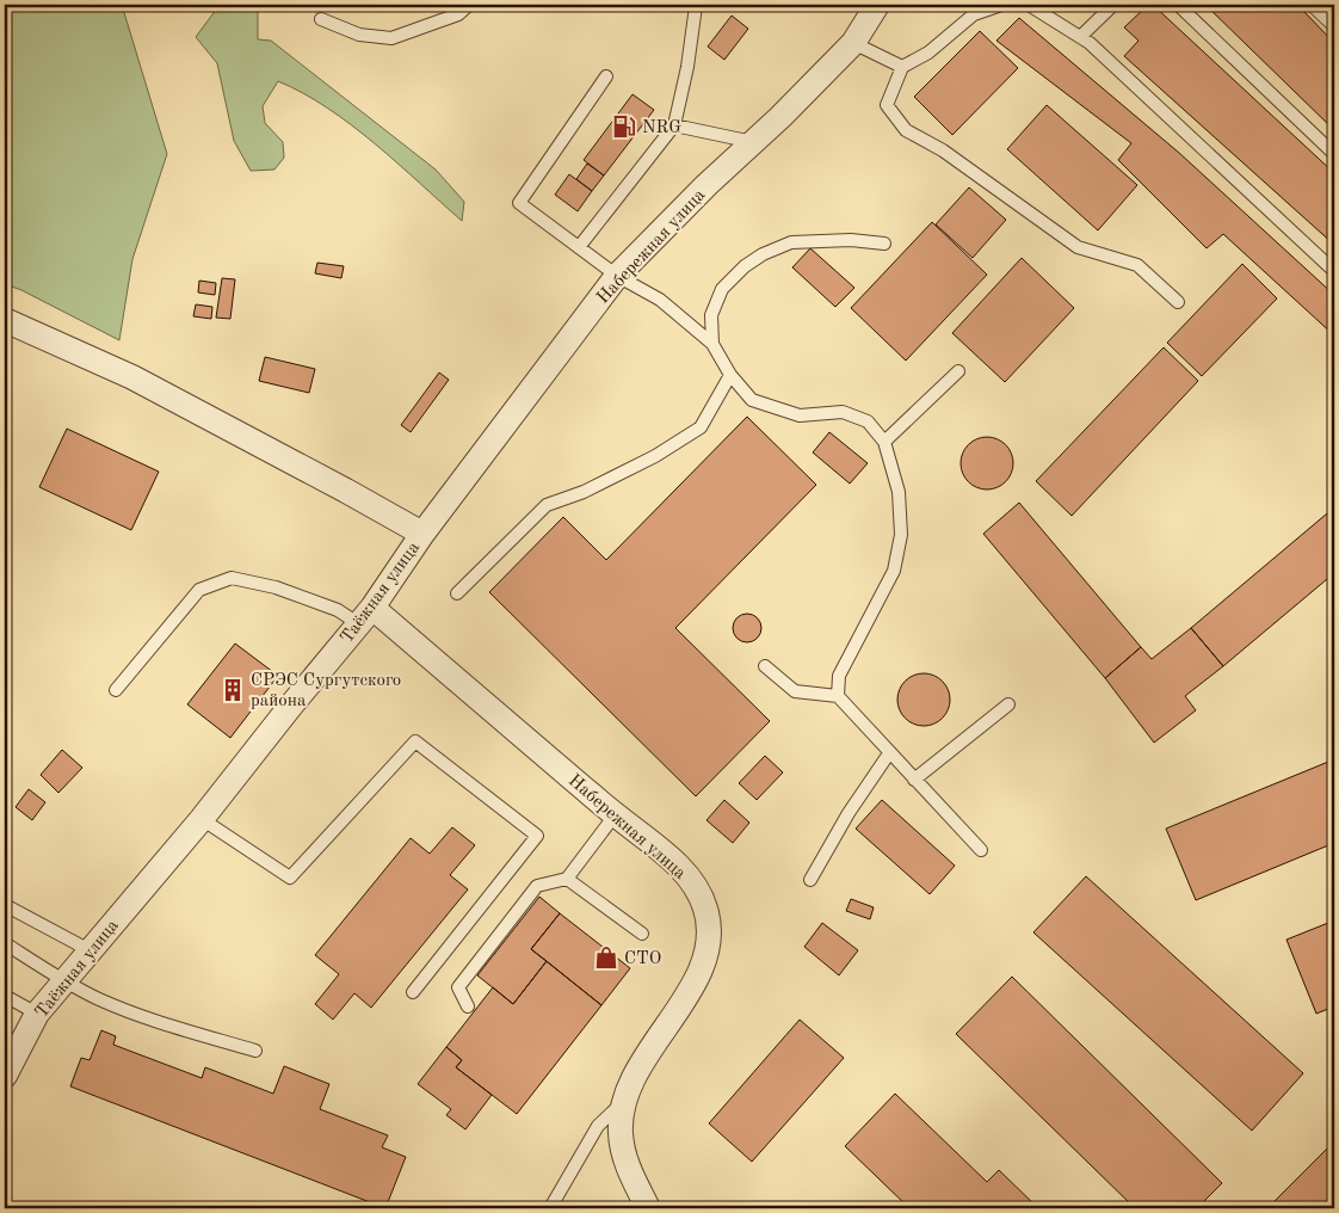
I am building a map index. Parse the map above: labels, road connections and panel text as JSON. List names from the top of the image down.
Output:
{
  "streets": {
    "street": ["Набережная улица", "Таёжная улица"]
  },
  "crossings": [
    ["Набережная улица", "Таёжная улица"]
  ],
  "places": {
    "fuel station": ["NRG"],
    "building": ["СРЭС Сургутского района"],
    "shop": ["СТО"]
  }
}
